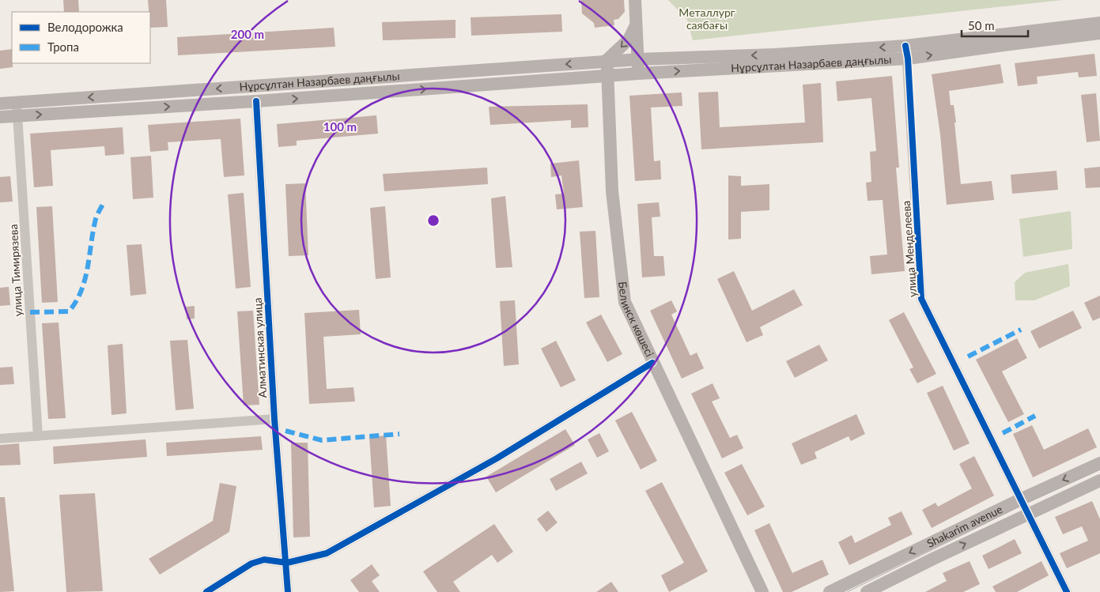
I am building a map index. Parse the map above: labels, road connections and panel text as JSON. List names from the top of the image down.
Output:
{
  "streets": {
    "main road": ["Нұрсұлтан Назарбаев даңғылы", "Белинск көшесі", "Shakarim avenue"],
    "street": ["улица Менделеева", "улица Тимирязева", "Алматинская улица"]
  },
  "crossings": [
    ["Нұрсұлтан Назарбаев даңғылы", "улица Менделеева"],
    ["Нұрсұлтан Назарбаев даңғылы", "улица Тимирязева"],
    ["Нұрсұлтан Назарбаев даңғылы", "Белинск көшесі"],
    ["Нұрсұлтан Назарбаев даңғылы", "Алматинская улица"],
    ["улица Менделеева", "Shakarim avenue"]
  ],
  "parks": ["Металлург саябағы"],
  "legend": ["Велодорожка", "Тропа"],
  "scale_bar": "50 m",
  "rings": ["200 m", "100 m"]
}
